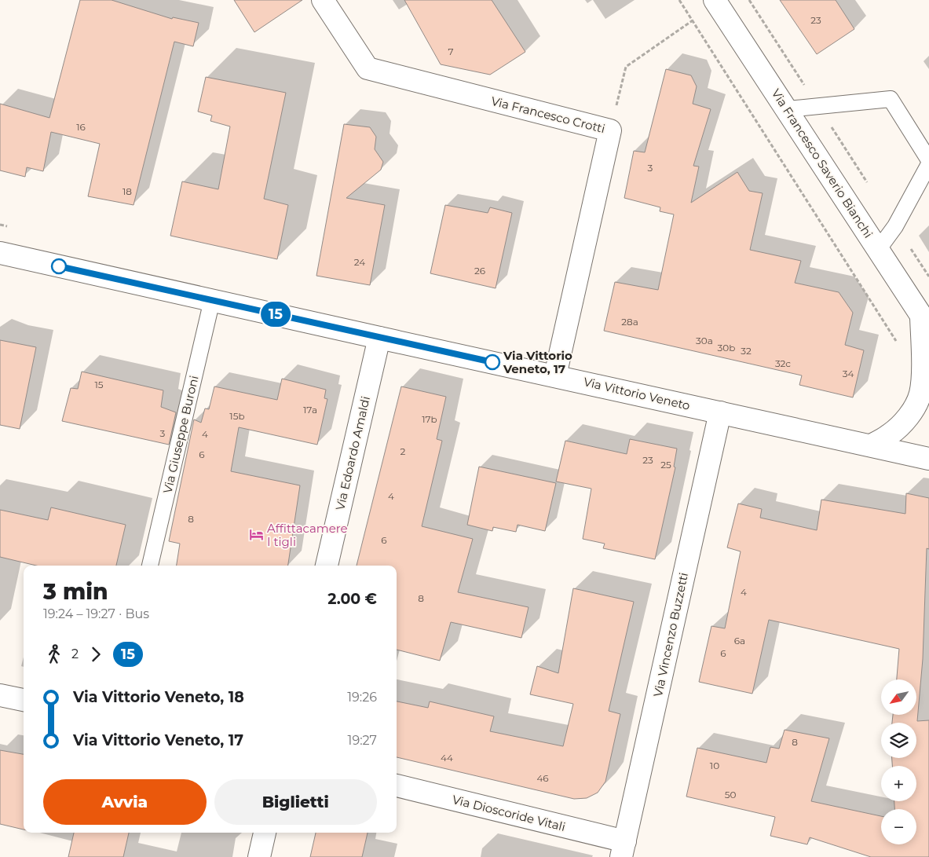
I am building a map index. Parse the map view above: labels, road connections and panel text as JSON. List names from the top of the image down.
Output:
{
  "streets": {
    "street": [
      "Via Francesco Crotti",
      "Via Francesco Saverio Bianchi",
      "Via Vittorio Veneto",
      "Via Edoardo Amaldi",
      "Via Vincenzo Buzzetti",
      "Via Dioscoride Vitali"
    ],
    "lane": ["Via Giuseppe Buroni"]
  },
  "crossings": [
    ["Via Francesco Crotti", "Via Vittorio Veneto"],
    ["Via Vittorio Veneto", "Via Giuseppe Buroni"],
    ["Via Vittorio Veneto", "Via Edoardo Amaldi"],
    ["Via Vittorio Veneto", "Via Vincenzo Buzzetti"],
    ["Via Vincenzo Buzzetti", "Via Dioscoride Vitali"]
  ],
  "places": {
    "other": ["Via Vittorio Veneto, 17"],
    "hotel": ["Affittacamere I tigli"]
  },
  "lines": ["bus line 15"],
  "house_numbers": [
    "23",
    "7",
    "16",
    "3",
    "18",
    "24",
    "26",
    "28a",
    "30a",
    "30b",
    "32",
    "32c",
    "34",
    "15",
    "17a",
    "15b",
    "17b",
    "3",
    "4",
    "2",
    "6",
    "23",
    "25",
    "4",
    "8",
    "6",
    "4",
    "8",
    "6a",
    "6",
    "8",
    "44",
    "10",
    "46",
    "50"
  ],
  "north": "bottom left",
  "page": {
    "on_map": "15",
    "heading": ["3 min", "19:24 – 19:27 · Bus", "2.00 €"],
    "legs": ["2", "15"],
    "list": [
      {
        "name": "Via Vittorio Veneto, 18",
        "value": "19:26"
      },
      {
        "name": "Via Vittorio Veneto, 17",
        "value": "19:27"
      }
    ],
    "map_buttons": ["+", "−"],
    "buttons": ["Avvia", "Biglietti"]
  }
}
